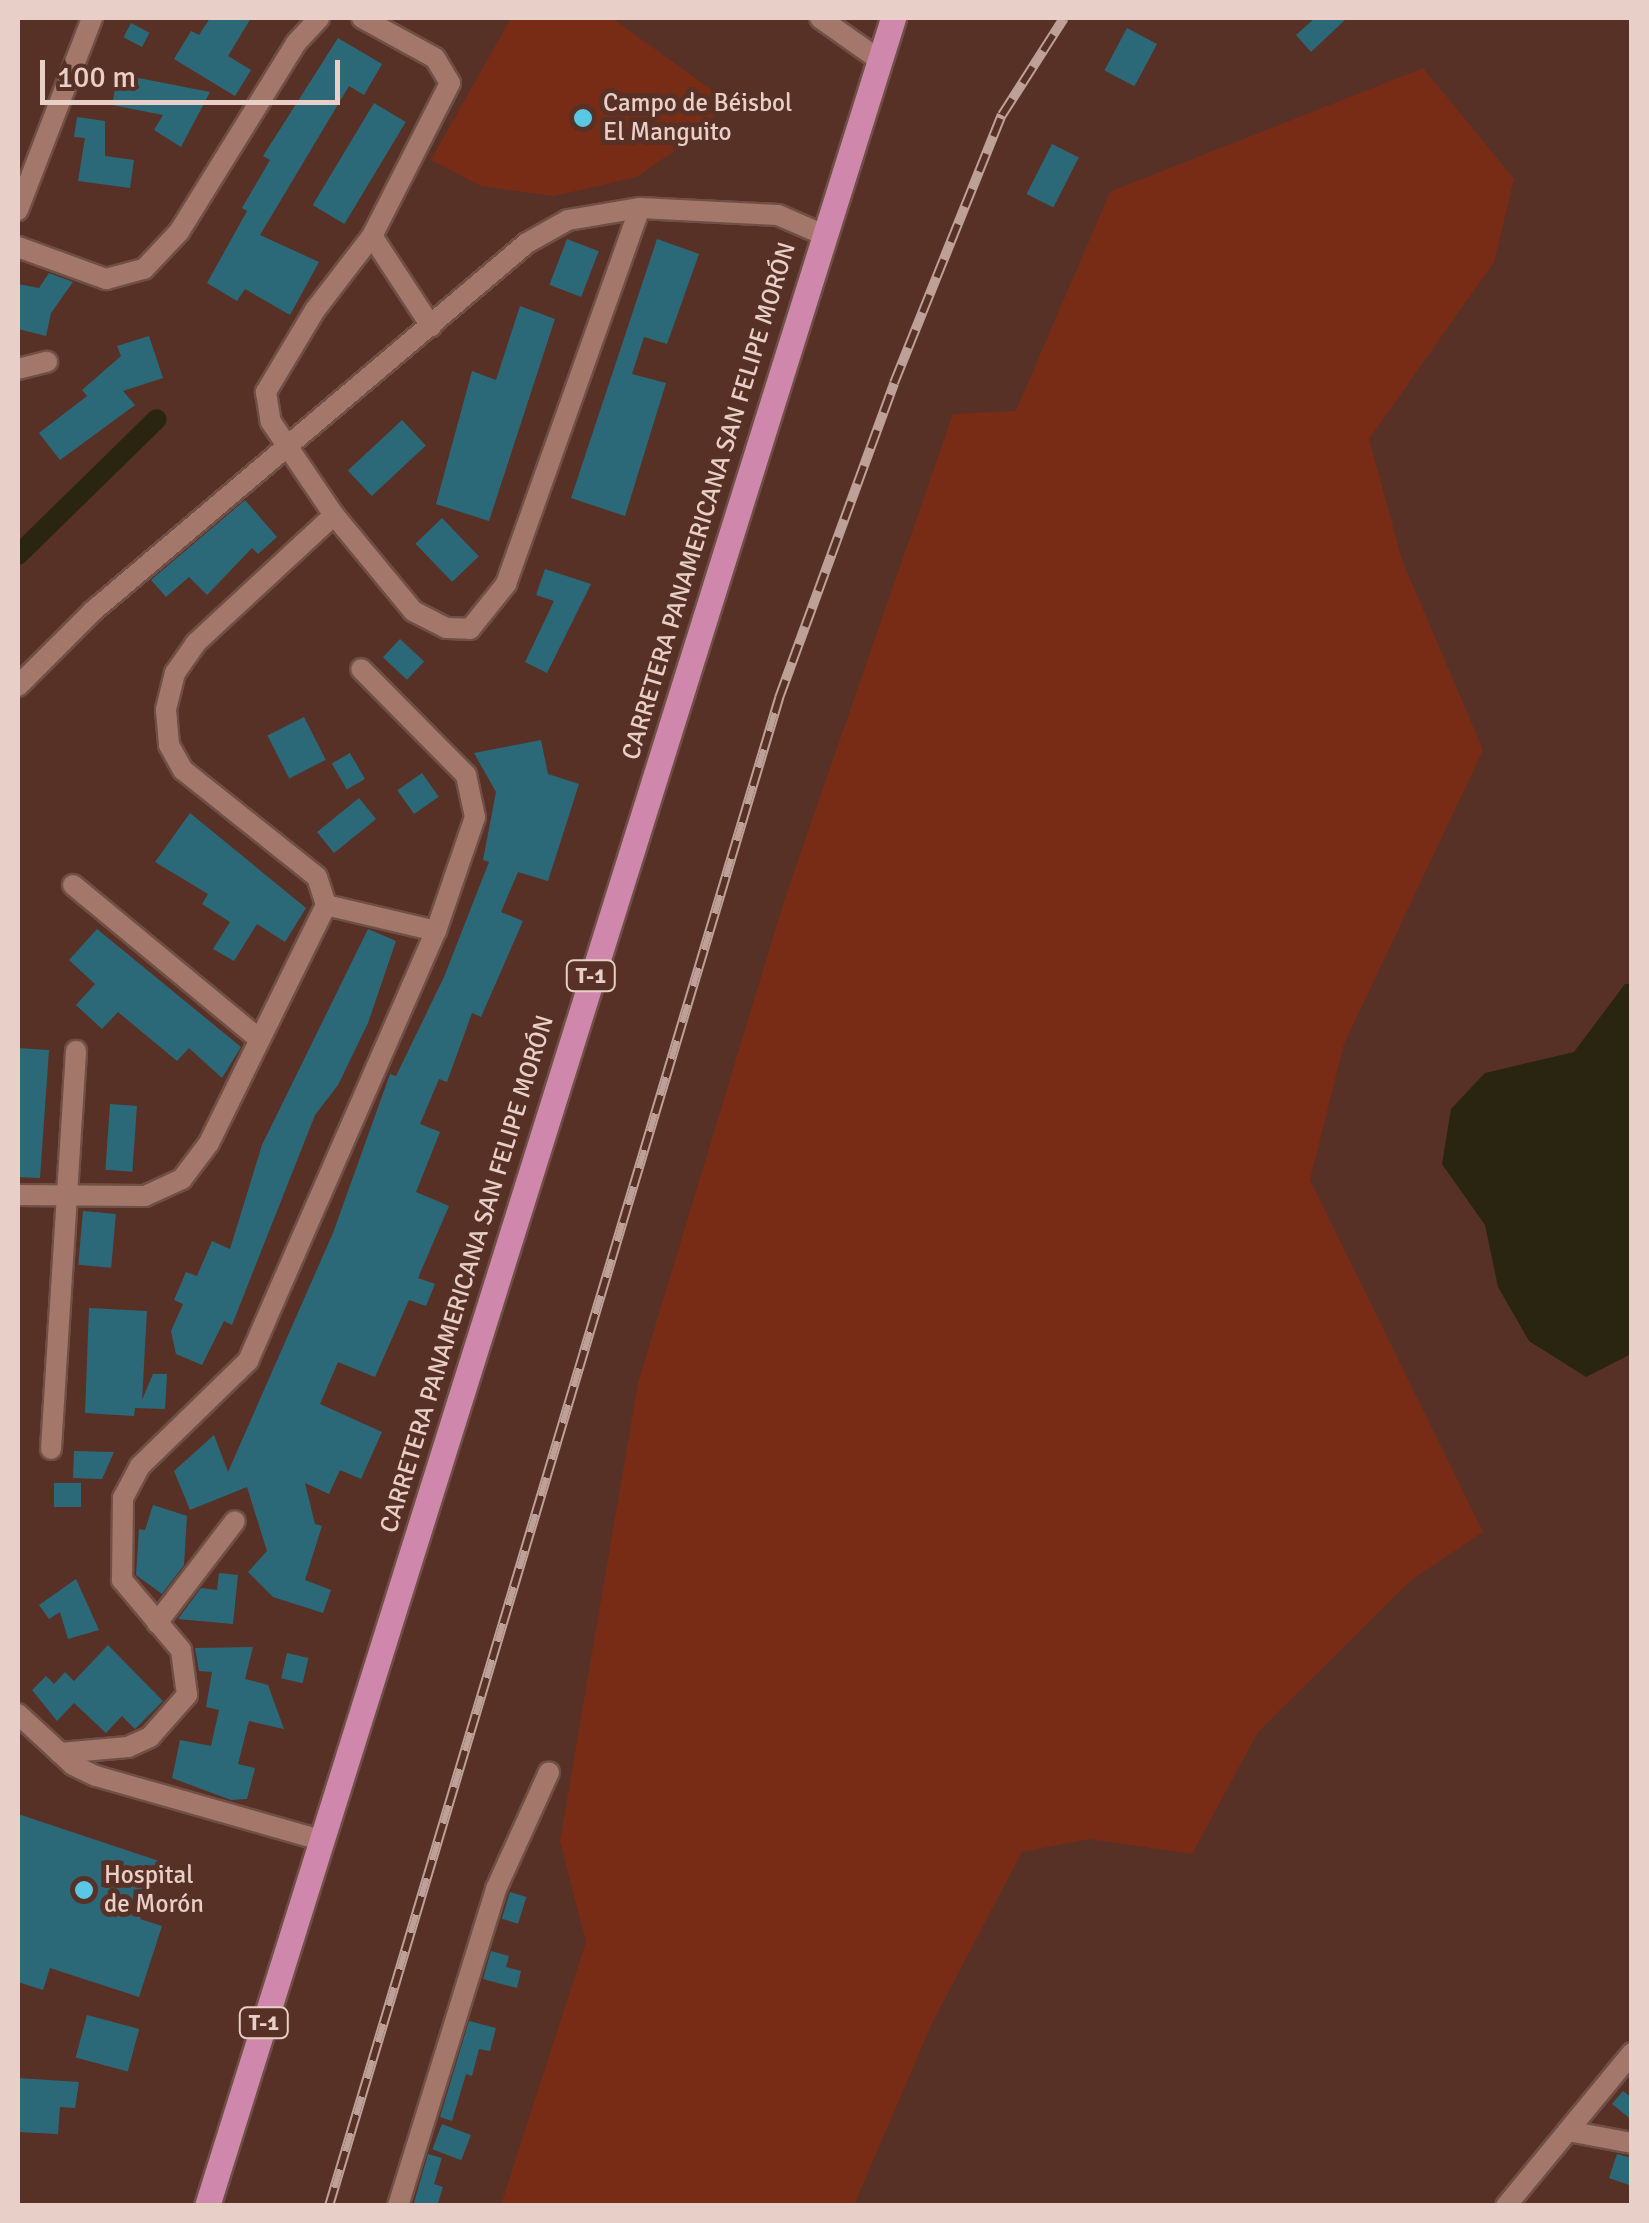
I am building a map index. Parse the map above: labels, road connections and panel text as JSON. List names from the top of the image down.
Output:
{
  "streets": {
    "main road": ["CARRETERA PANAMERICANA SAN FELIPE MORÓN", "T-1"]
  },
  "places": ["Campo de Béisbol El Manguito", "Hospital de Morón"],
  "scale_bar": "100 m"
}
